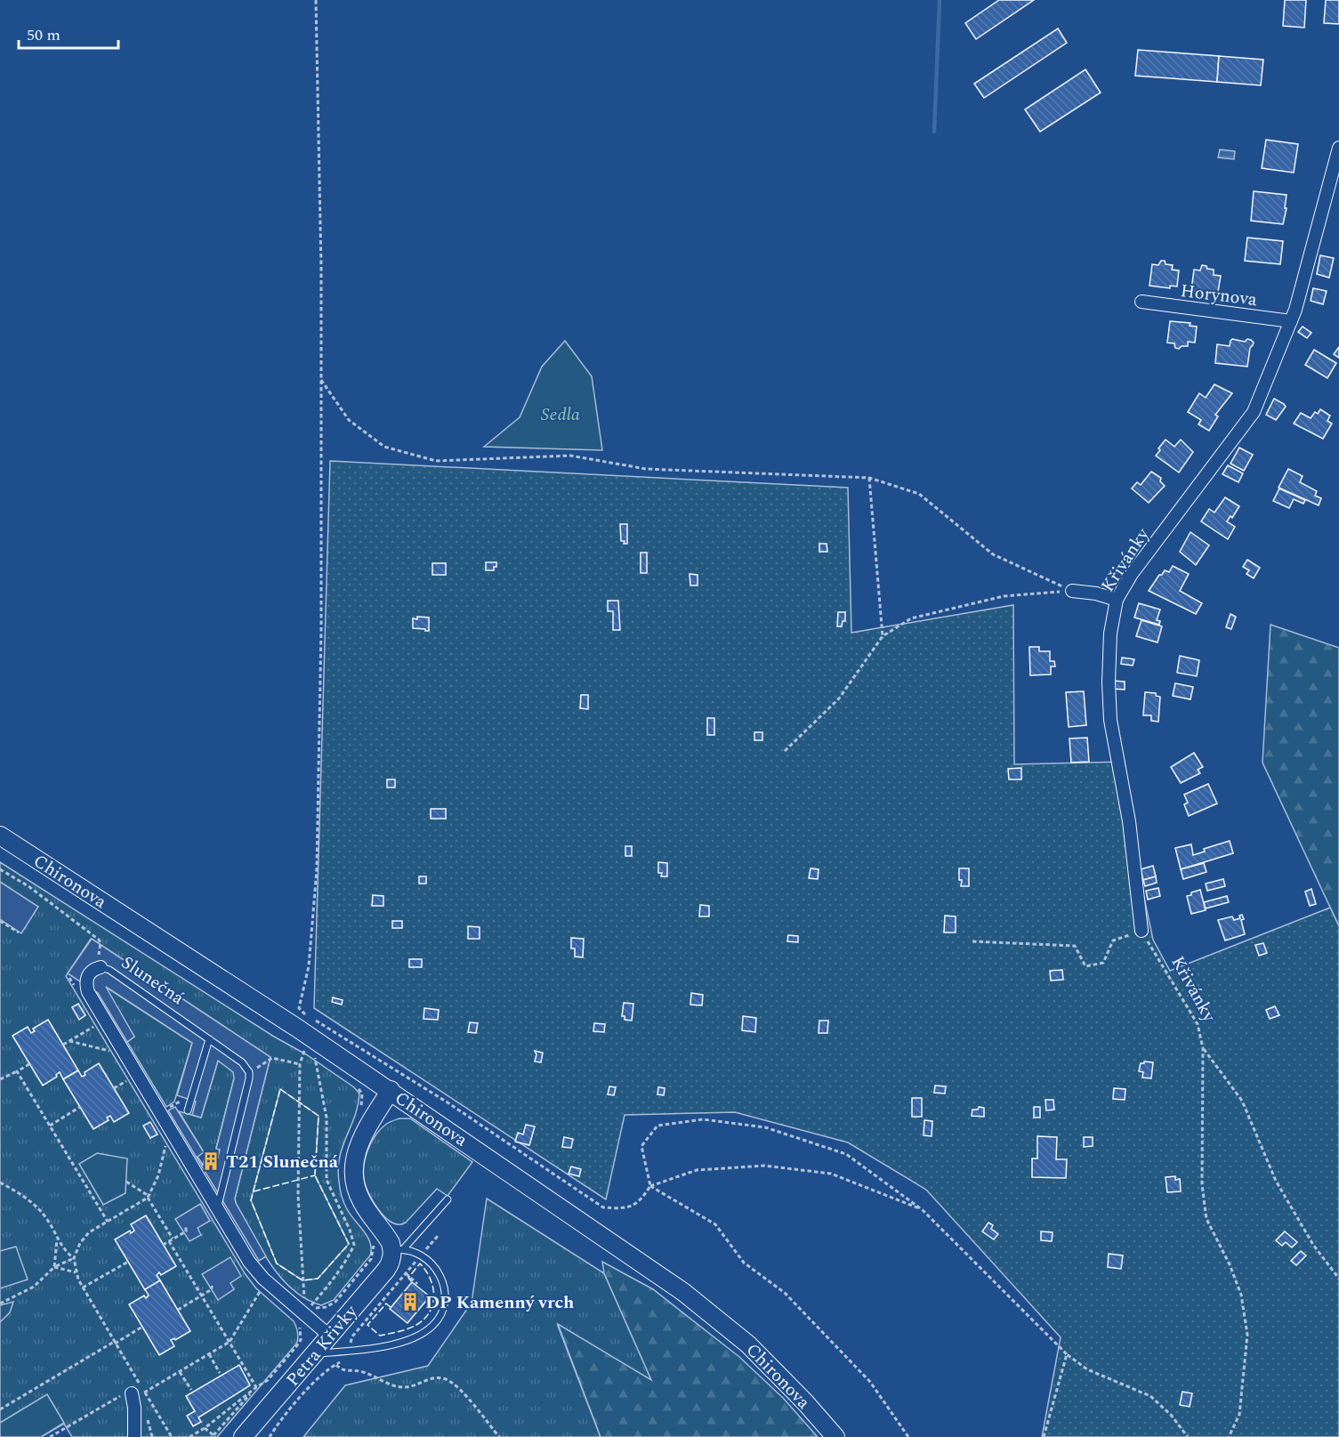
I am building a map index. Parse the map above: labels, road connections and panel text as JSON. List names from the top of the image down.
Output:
{
  "streets": {
    "street": [
      "Horynova",
      "Křivánky",
      "Chironova",
      "Slunečná",
      "Petra Křivky"
    ]
  },
  "crossings": [
    ["Horynova", "Křivánky"],
    ["Slunečná", "Petra Křivky"]
  ],
  "parks": ["Sedla"],
  "places": {
    "building": ["T21 Slunečná", "DP Kamenný vrch"]
  },
  "scale_bar": "50 m"
}
